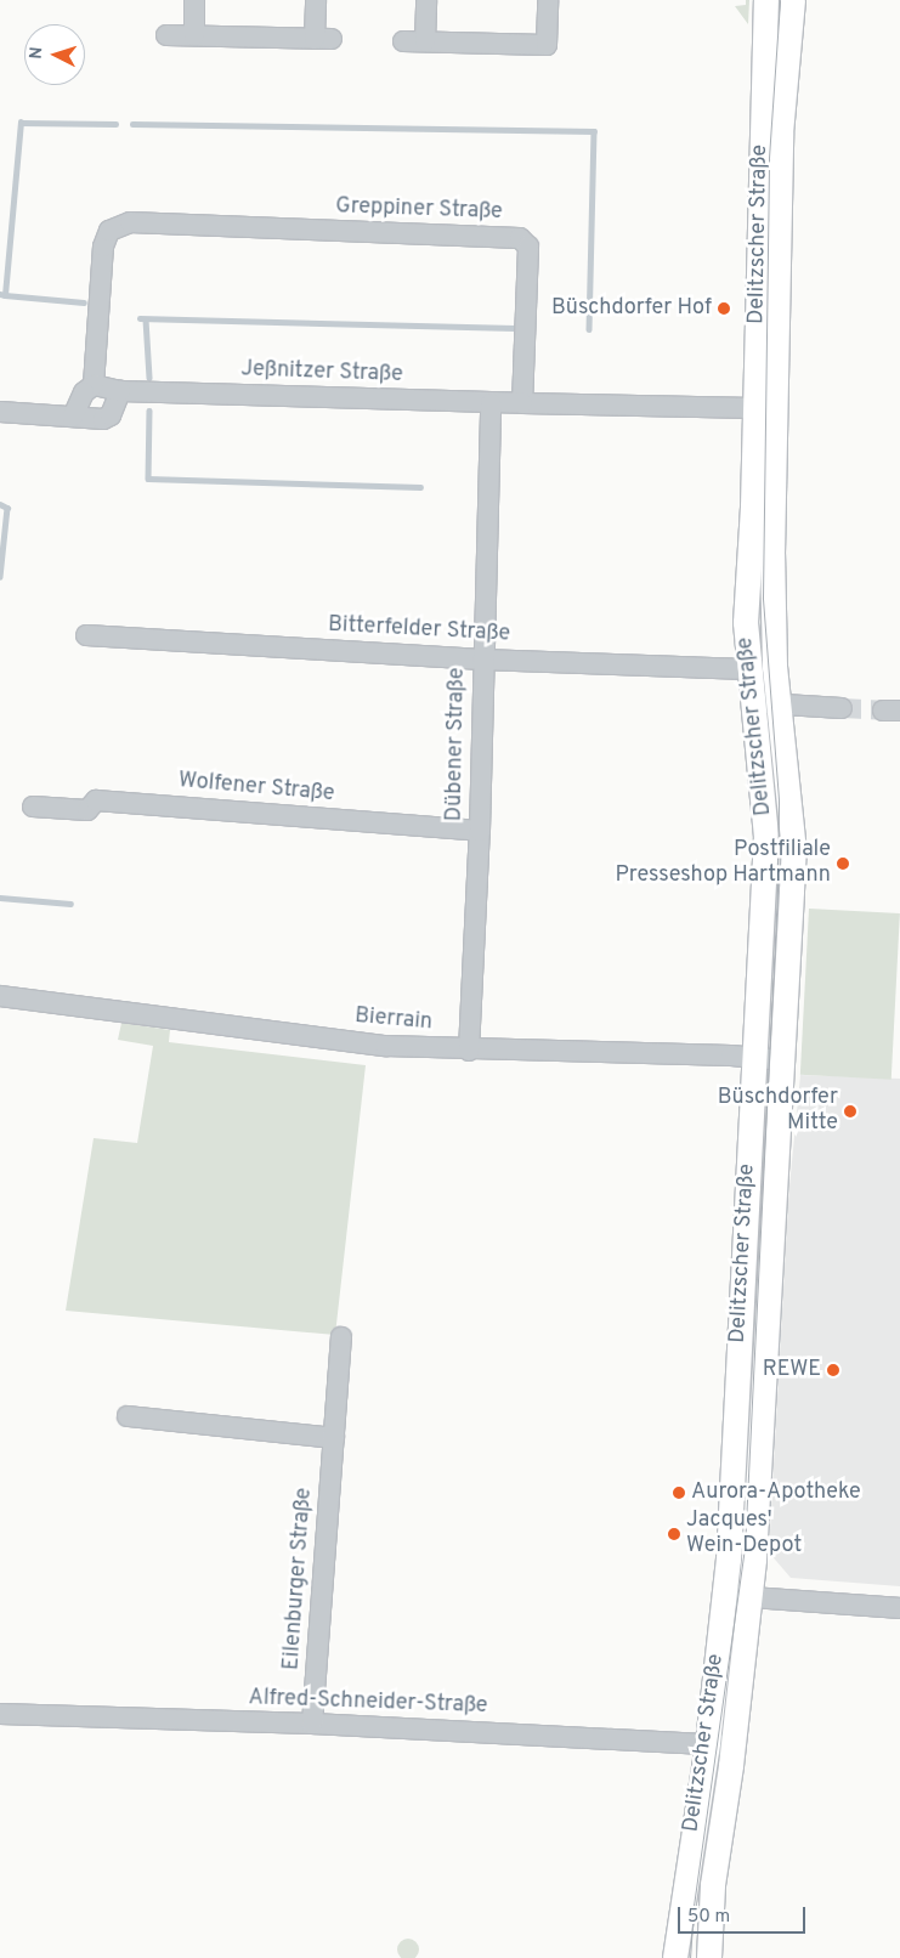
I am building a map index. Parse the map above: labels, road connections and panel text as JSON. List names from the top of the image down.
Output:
{
  "streets": {
    "main road": ["Delitzscher Straße"],
    "street": [
      "Greppiner Straße",
      "Jeßnitzer Straße",
      "Bitterfelder Straße",
      "Dübener Straße",
      "Wolfener Straße",
      "Bierrain",
      "Eilenburger Straße",
      "Alfred-Schneider-Straße"
    ]
  },
  "crossings": [
    ["Greppiner Straße", "Jeßnitzer Straße"],
    ["Delitzscher Straße", "Bitterfelder Straße"],
    ["Delitzscher Straße", "Bierrain"],
    ["Delitzscher Straße", "Alfred-Schneider-Straße"],
    ["Jeßnitzer Straße", "Dübener Straße"],
    ["Bitterfelder Straße", "Dübener Straße"],
    ["Dübener Straße", "Wolfener Straße"],
    ["Dübener Straße", "Bierrain"],
    ["Eilenburger Straße", "Alfred-Schneider-Straße"]
  ],
  "places": [
    "Büschdorfer Hof",
    "Postfiliale Presseshop Hartmann",
    "Büschdorfer Mitte",
    "REWE",
    "Aurora-Apotheke",
    "Jacques' Wein-Depot"
  ],
  "scale_bar": "50 m",
  "north": "left"
}
